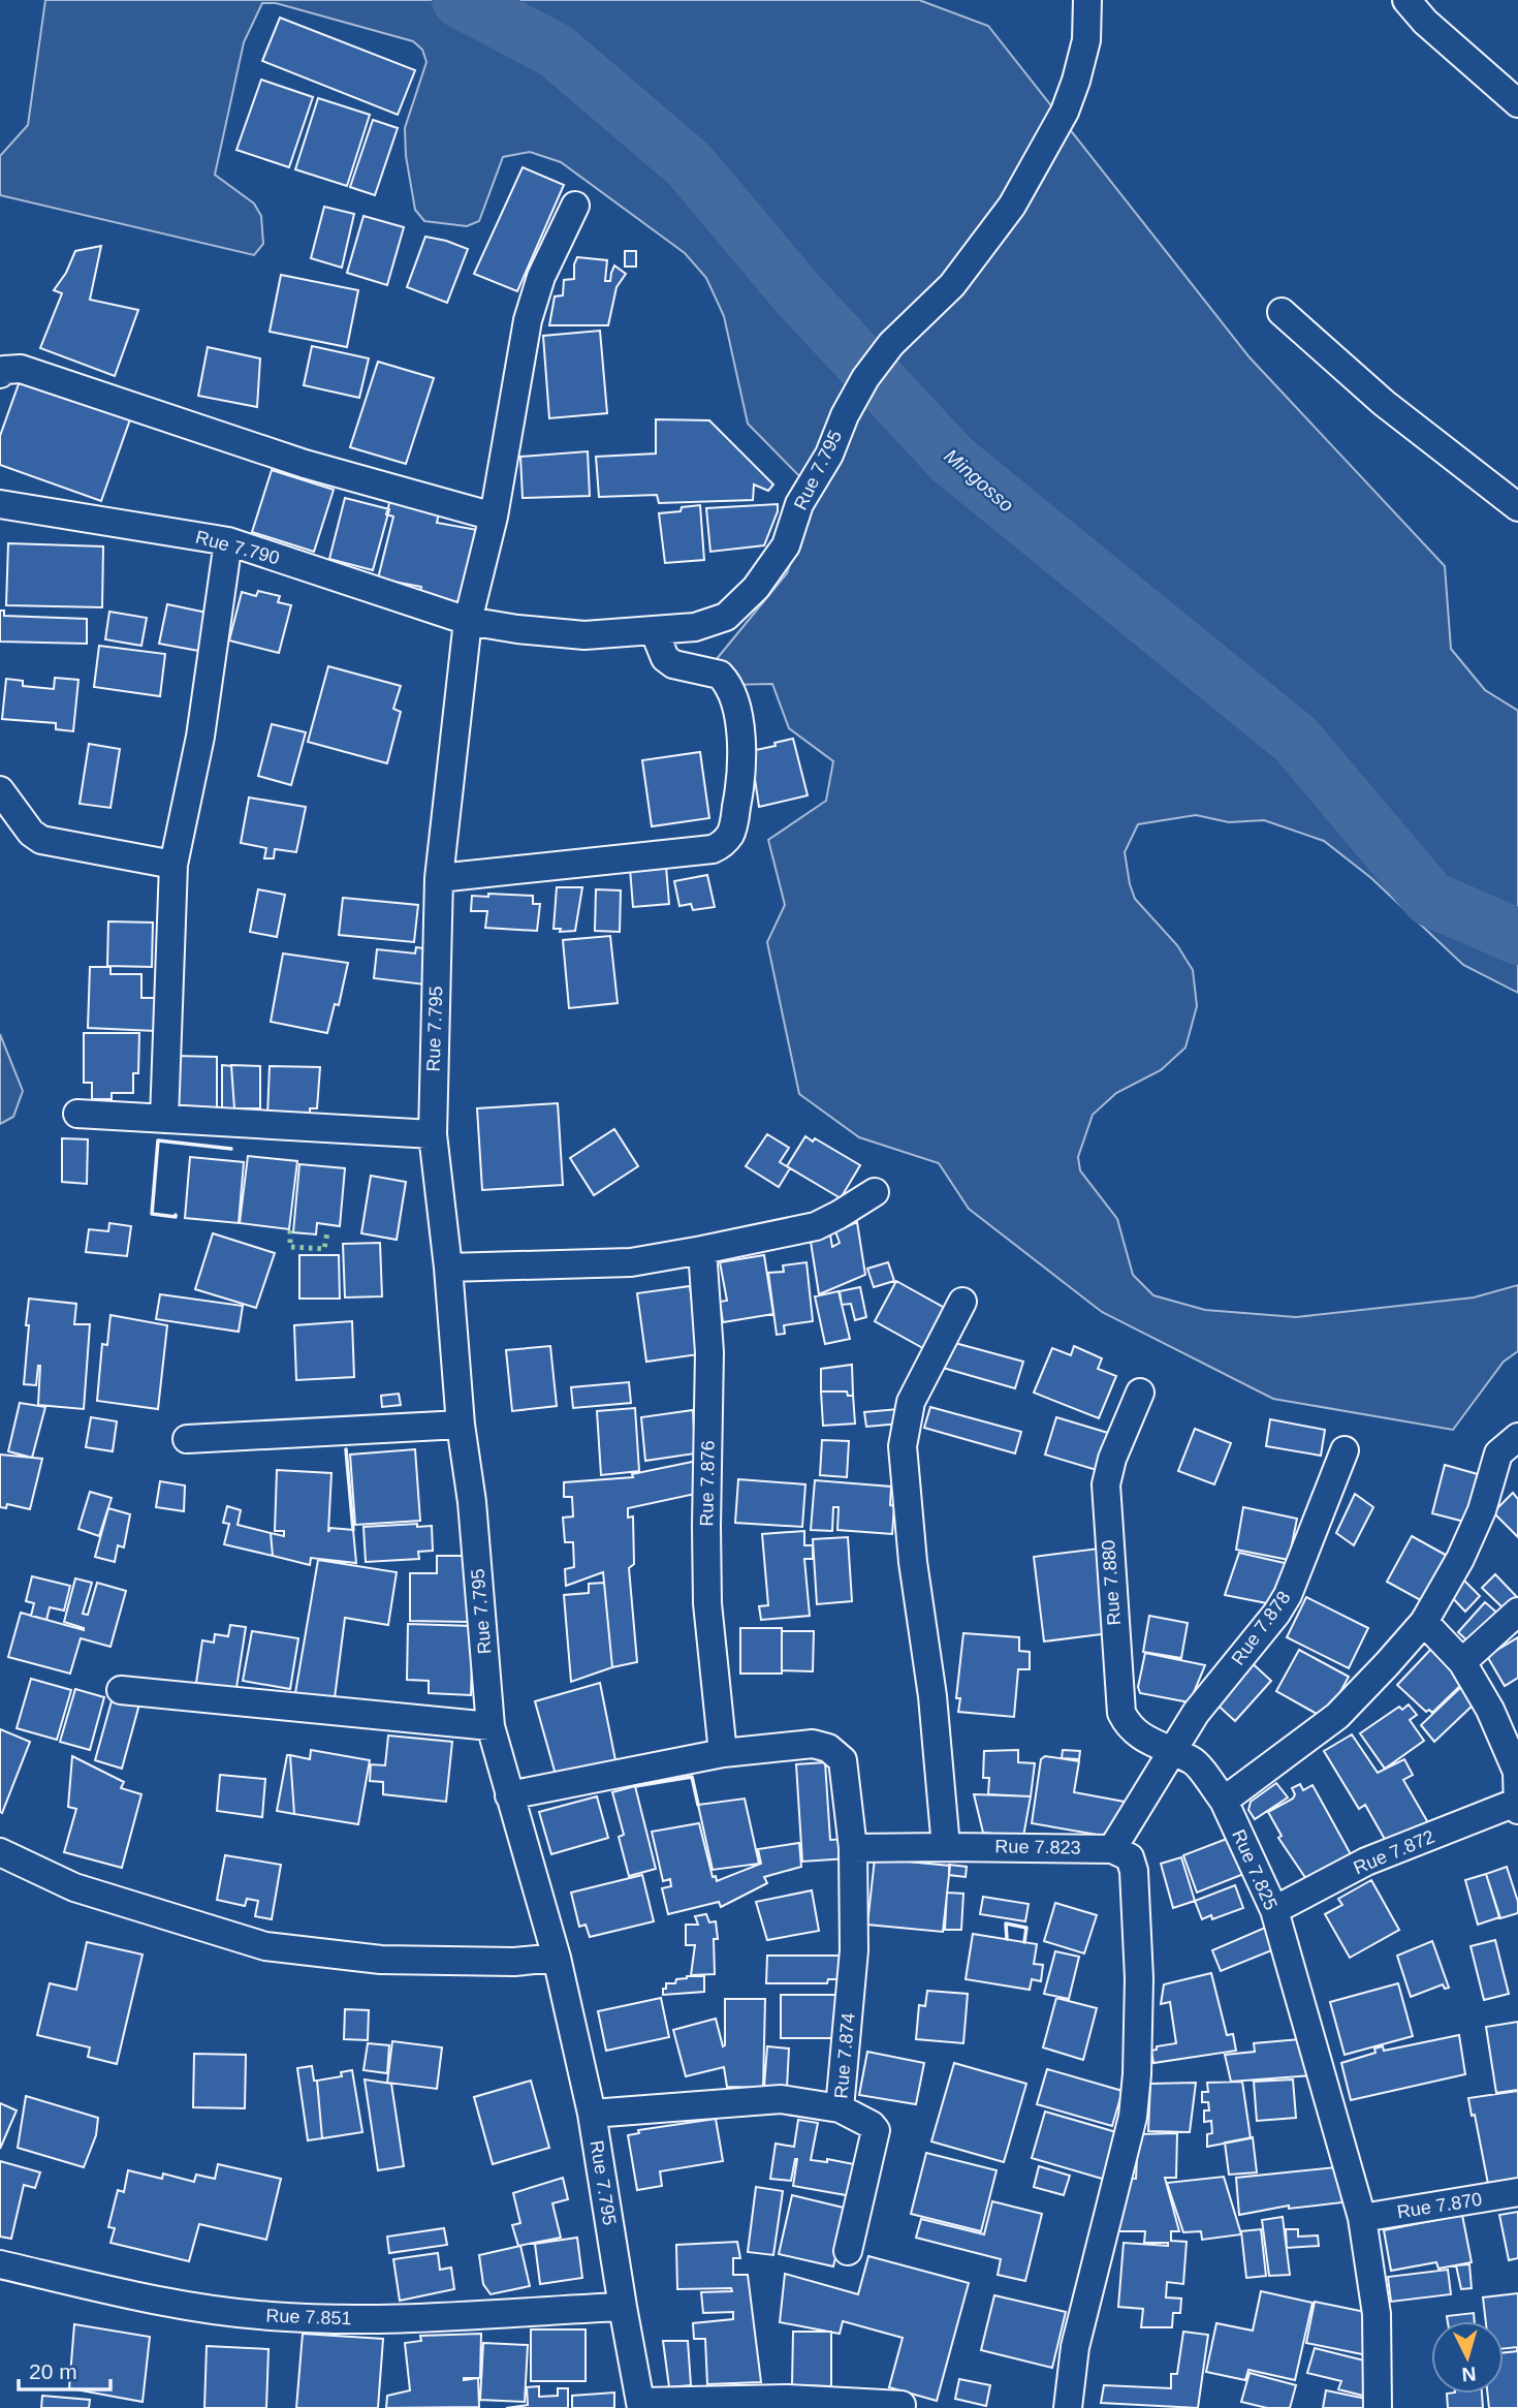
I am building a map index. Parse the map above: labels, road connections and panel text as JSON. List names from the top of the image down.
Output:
{
  "streets": {
    "street": [
      "Rue 7.795",
      "Rue 7.790",
      "Rue 7.876",
      "Rue 7.880",
      "Rue 7.878",
      "Rue 7.823",
      "Rue 7.872",
      "Rue 7.825",
      "Rue 7.874",
      "Rue 7.870",
      "Rue 7.851"
    ]
  },
  "crossings": [
    ["Rue 7.795", "Rue 7.790"],
    ["Rue 7.795", "Rue 7.874"],
    ["Rue 7.795", "Rue 7.851"],
    ["Rue 7.876", "Rue 7.874"],
    ["Rue 7.880", "Rue 7.878"],
    ["Rue 7.880", "Rue 7.825"],
    ["Rue 7.878", "Rue 7.823"],
    ["Rue 7.872", "Rue 7.825"],
    ["Rue 7.825", "Rue 7.870"]
  ],
  "water": ["Mingosso"],
  "scale_bar": "20 m",
  "north": "bottom"
}
